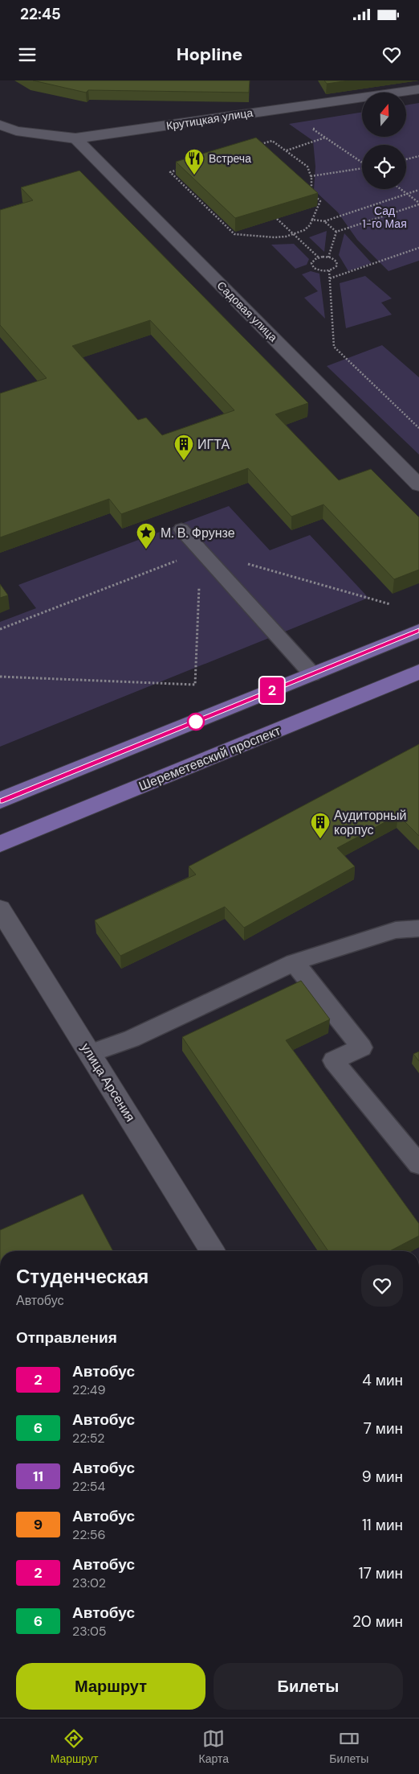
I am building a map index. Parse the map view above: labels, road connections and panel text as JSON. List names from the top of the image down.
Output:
{
  "streets": {
    "main road": ["Шереметевский проспект"],
    "street": ["Крутицкая улица", "Садовая улица", "улица Арсения"]
  },
  "crossings": [
    ["Крутицкая улица", "Садовая улица"]
  ],
  "parks": ["Сад 1-го Мая"],
  "places": {
    "restaurant": ["Встреча"],
    "building": ["ИГТА", "Аудиторный корпус"],
    "place": ["М. В. Фрунзе"]
  },
  "lines": ["bus line 2"],
  "north": "top",
  "page": {
    "status": "22:45",
    "header": "Hopline",
    "on_map": "2",
    "heading": [
      ["Студенческая", "Автобус"],
      "Отправления"
    ],
    "list": [
      {
        "mark": "2",
        "name": "Автобус",
        "note": "22:49",
        "value": "4 мин"
      },
      {
        "mark": "6",
        "name": "Автобус",
        "note": "22:52",
        "value": "7 мин"
      },
      {
        "mark": "11",
        "name": "Автобус",
        "note": "22:54",
        "value": "9 мин"
      },
      {
        "mark": "9",
        "name": "Автобус",
        "note": "22:56",
        "value": "11 мин"
      },
      {
        "mark": "2",
        "name": "Автобус",
        "note": "23:02",
        "value": "17 мин"
      },
      {
        "mark": "6",
        "name": "Автобус",
        "note": "23:05",
        "value": "20 мин"
      }
    ],
    "buttons": ["Маршрут", "Билеты"],
    "tabs": ["Маршрут", "Карта", "Билеты"]
  }
}
